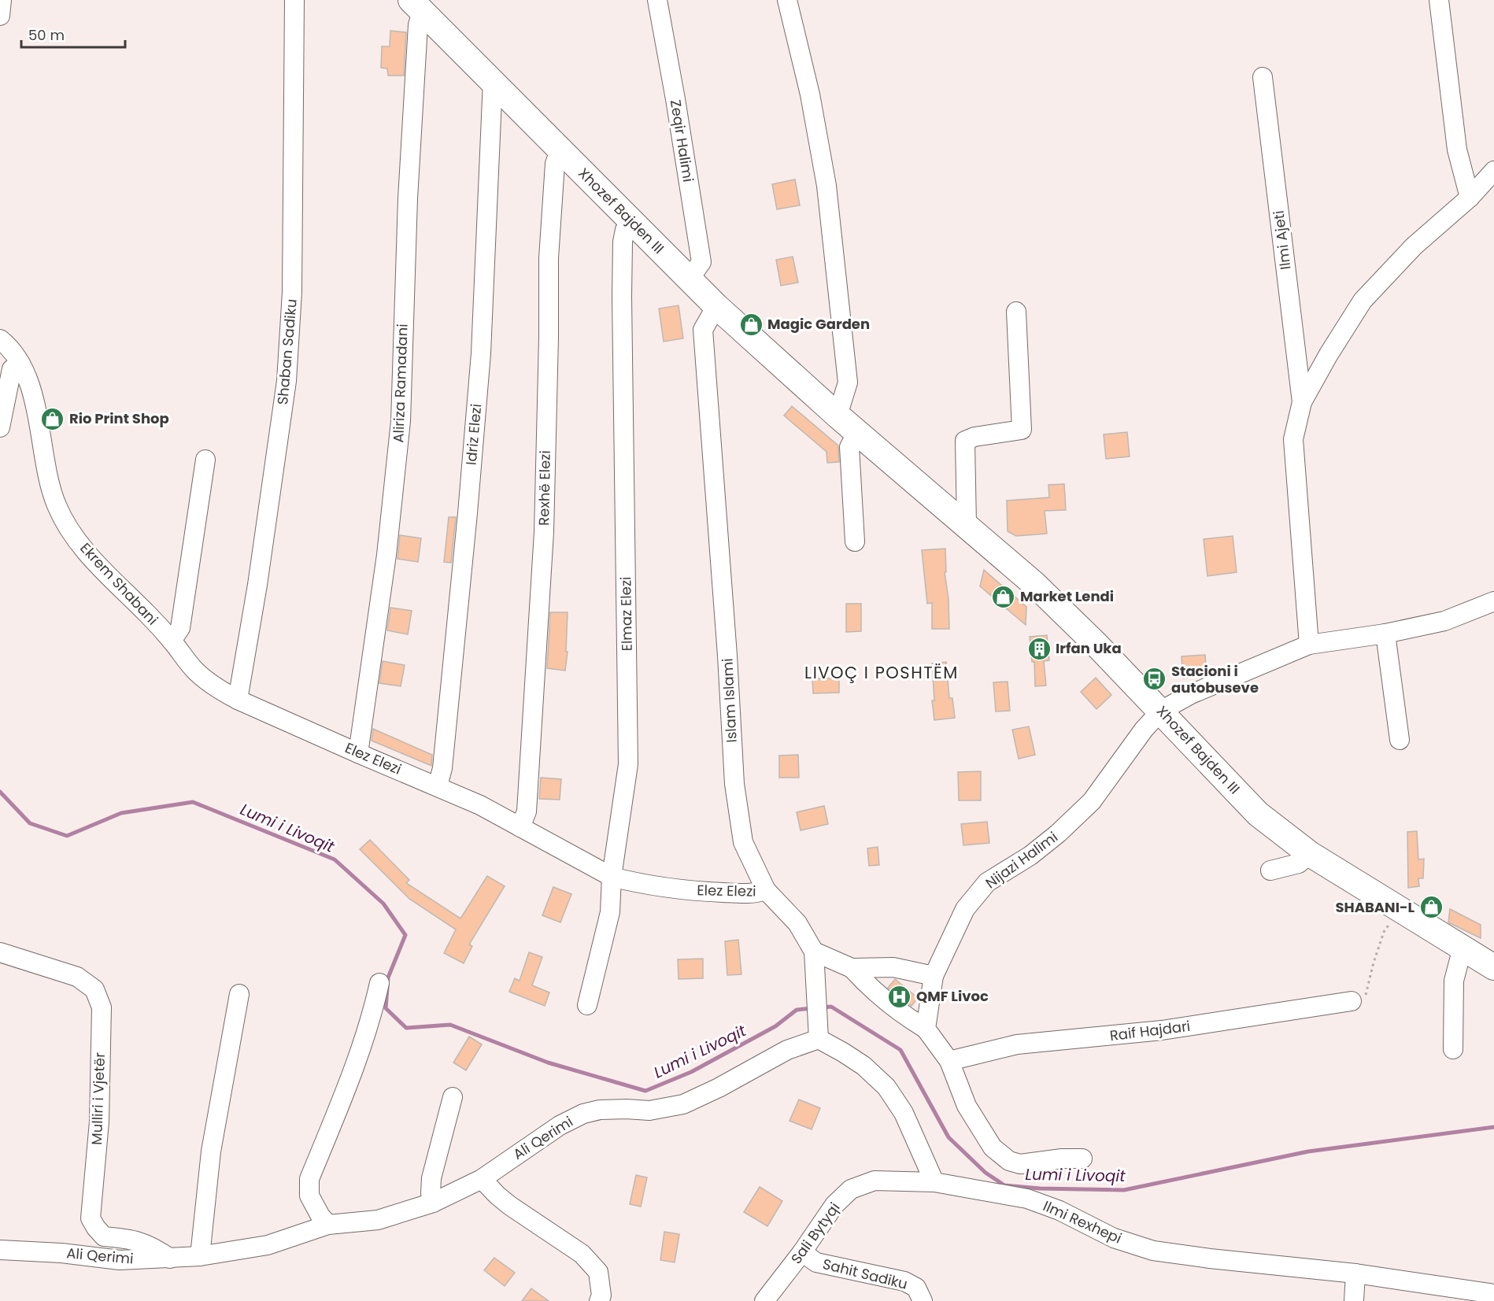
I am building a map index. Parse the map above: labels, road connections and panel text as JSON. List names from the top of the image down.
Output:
{
  "streets": {
    "main road": ["Xhozef Bajden III"],
    "street": [
      "Zeqir Halimi",
      "Ilmi Ajeti",
      "Shaban Sadiku",
      "Aliriza Ramadani",
      "Idriz Elezi",
      "Rexhë Elezi",
      "Ekrem Shabani",
      "Elmaz Elezi",
      "Islam Islami",
      "Elez Elezi",
      "Nijazi Halimi",
      "Raif Hajdari",
      "Mulliri i Vjetër",
      "Ali Qerimi",
      "Ilmi Rexhepi",
      "Sali Bytyqi",
      "Sahit Sadiku"
    ]
  },
  "crossings": [
    ["Zeqir Halimi", "Xhozef Bajden III"],
    ["Xhozef Bajden III", "Aliriza Ramadani"],
    ["Xhozef Bajden III", "Idriz Elezi"],
    ["Xhozef Bajden III", "Rexhë Elezi"],
    ["Xhozef Bajden III", "Elmaz Elezi"],
    ["Xhozef Bajden III", "Islam Islami"],
    ["Xhozef Bajden III", "Nijazi Halimi"],
    ["Ilmi Ajeti", "Nijazi Halimi"],
    ["Shaban Sadiku", "Elez Elezi"],
    ["Aliriza Ramadani", "Elez Elezi"],
    ["Idriz Elezi", "Elez Elezi"],
    ["Rexhë Elezi", "Elez Elezi"],
    ["Ekrem Shabani", "Elez Elezi"],
    ["Elmaz Elezi", "Elez Elezi"],
    ["Islam Islami", "Elez Elezi"],
    ["Mulliri i Vjetër", "Ali Qerimi"],
    ["Ilmi Rexhepi", "Sali Bytyqi"],
    ["Sali Bytyqi", "Sahit Sadiku"]
  ],
  "districts": ["LIVOÇ I POSHTËM"],
  "water": ["Lumi i Livoqit"],
  "places": {
    "shop": [
      "Magic Garden",
      "Rio Print Shop",
      "Market Lendi",
      "SHABANI-L"
    ],
    "building": ["Irfan Uka"],
    "bus stop": ["Stacioni i autobuseve"],
    "hospital": ["QMF Livoc"]
  },
  "scale_bar": "50 m"
}
